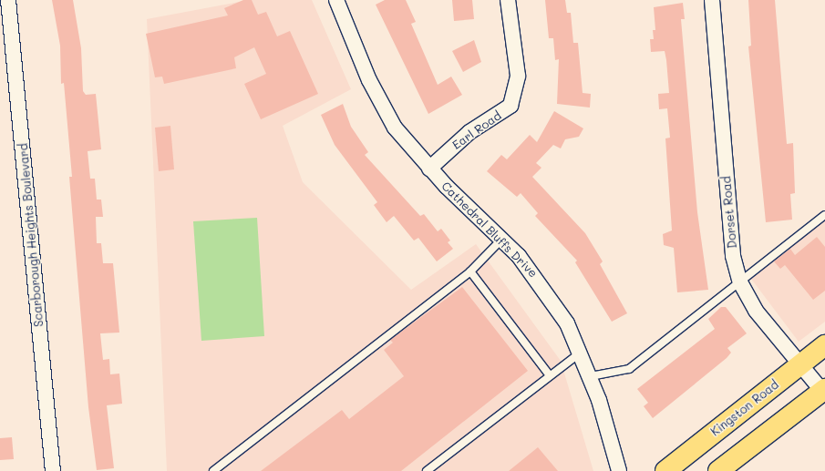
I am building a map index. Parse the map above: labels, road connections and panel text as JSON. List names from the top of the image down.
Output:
{
  "streets": {
    "main road": ["Kingston Road"],
    "street": [
      "Earl Road",
      "Dorset Road",
      "Cathedral Bluffs Drive",
      "Scarborough Heights Boulevard"
    ]
  },
  "crossings": [
    ["Earl Road", "Cathedral Bluffs Drive"],
    ["Dorset Road", "Kingston Road"]
  ]
}
